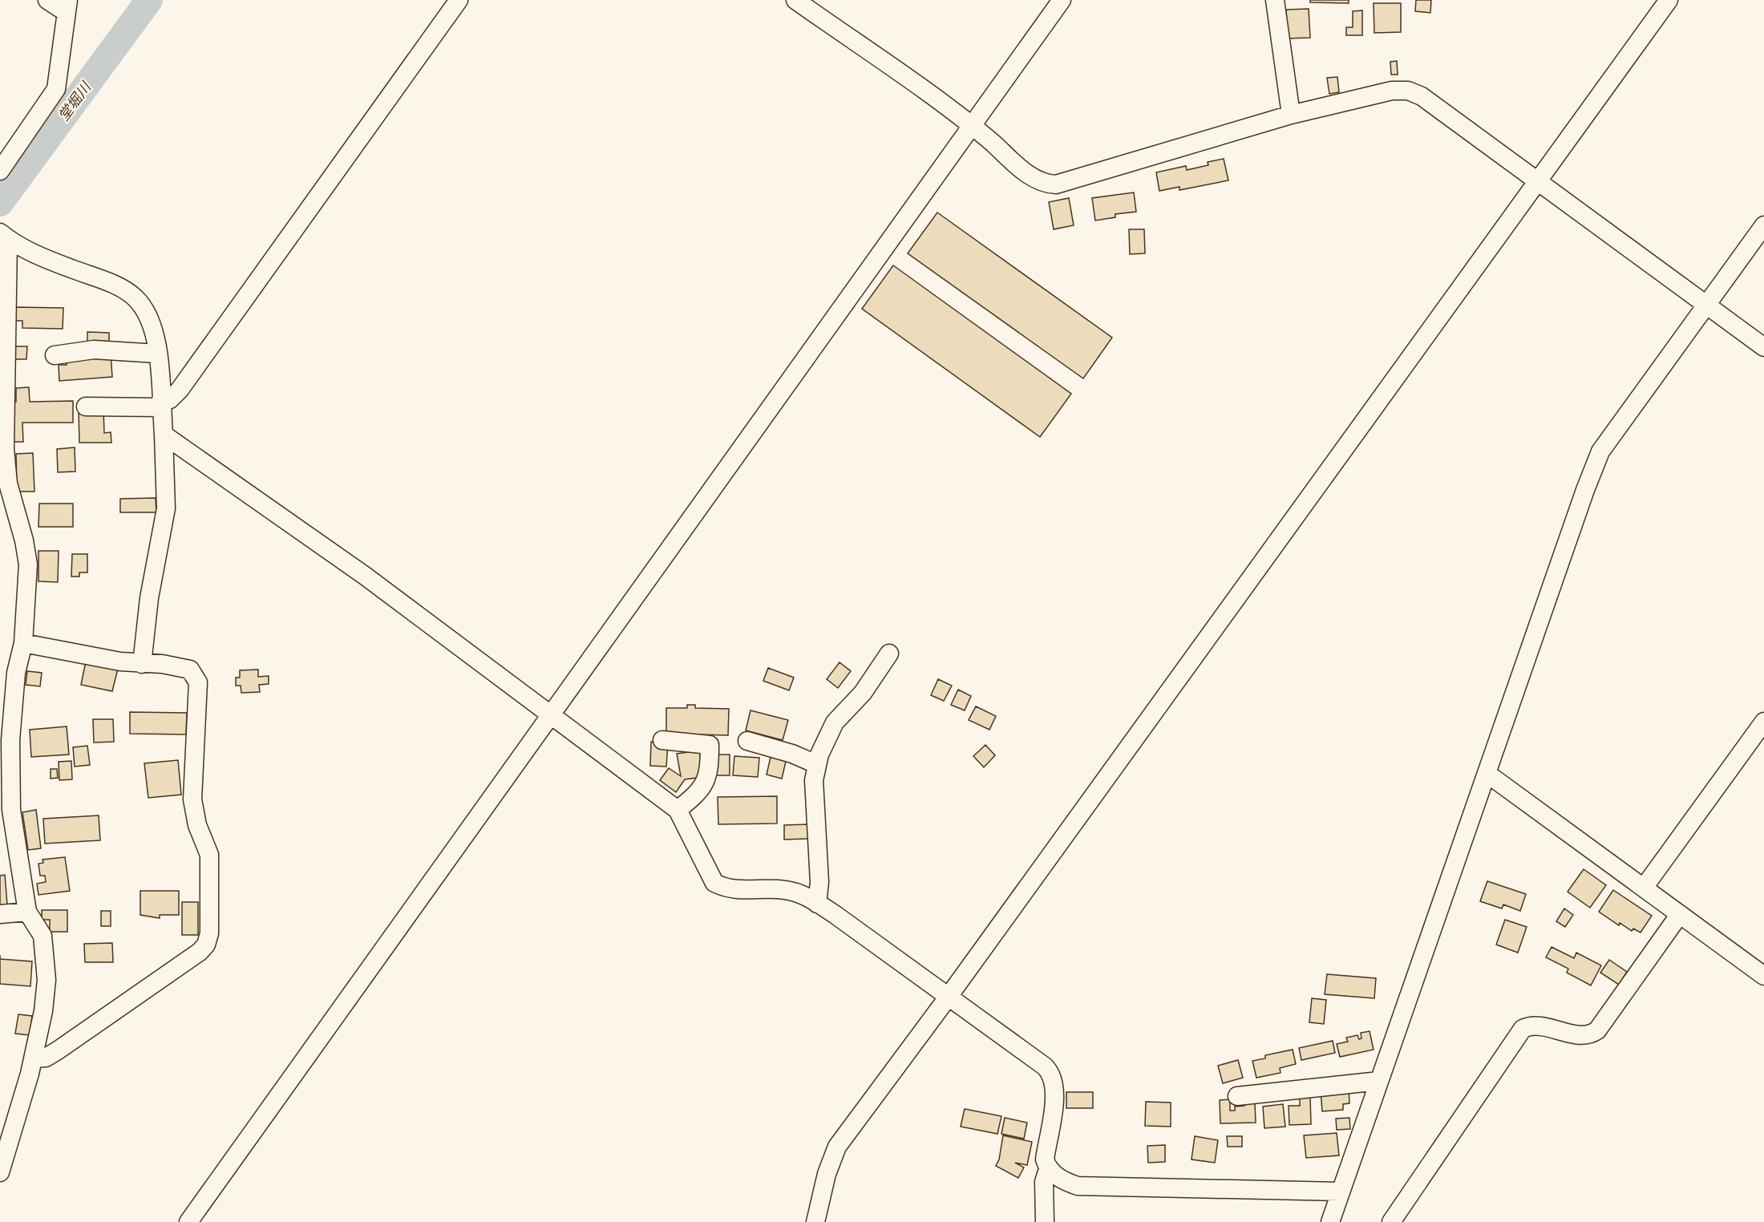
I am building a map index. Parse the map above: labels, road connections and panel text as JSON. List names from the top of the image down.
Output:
{
  "water": ["堂堀川"]
}
